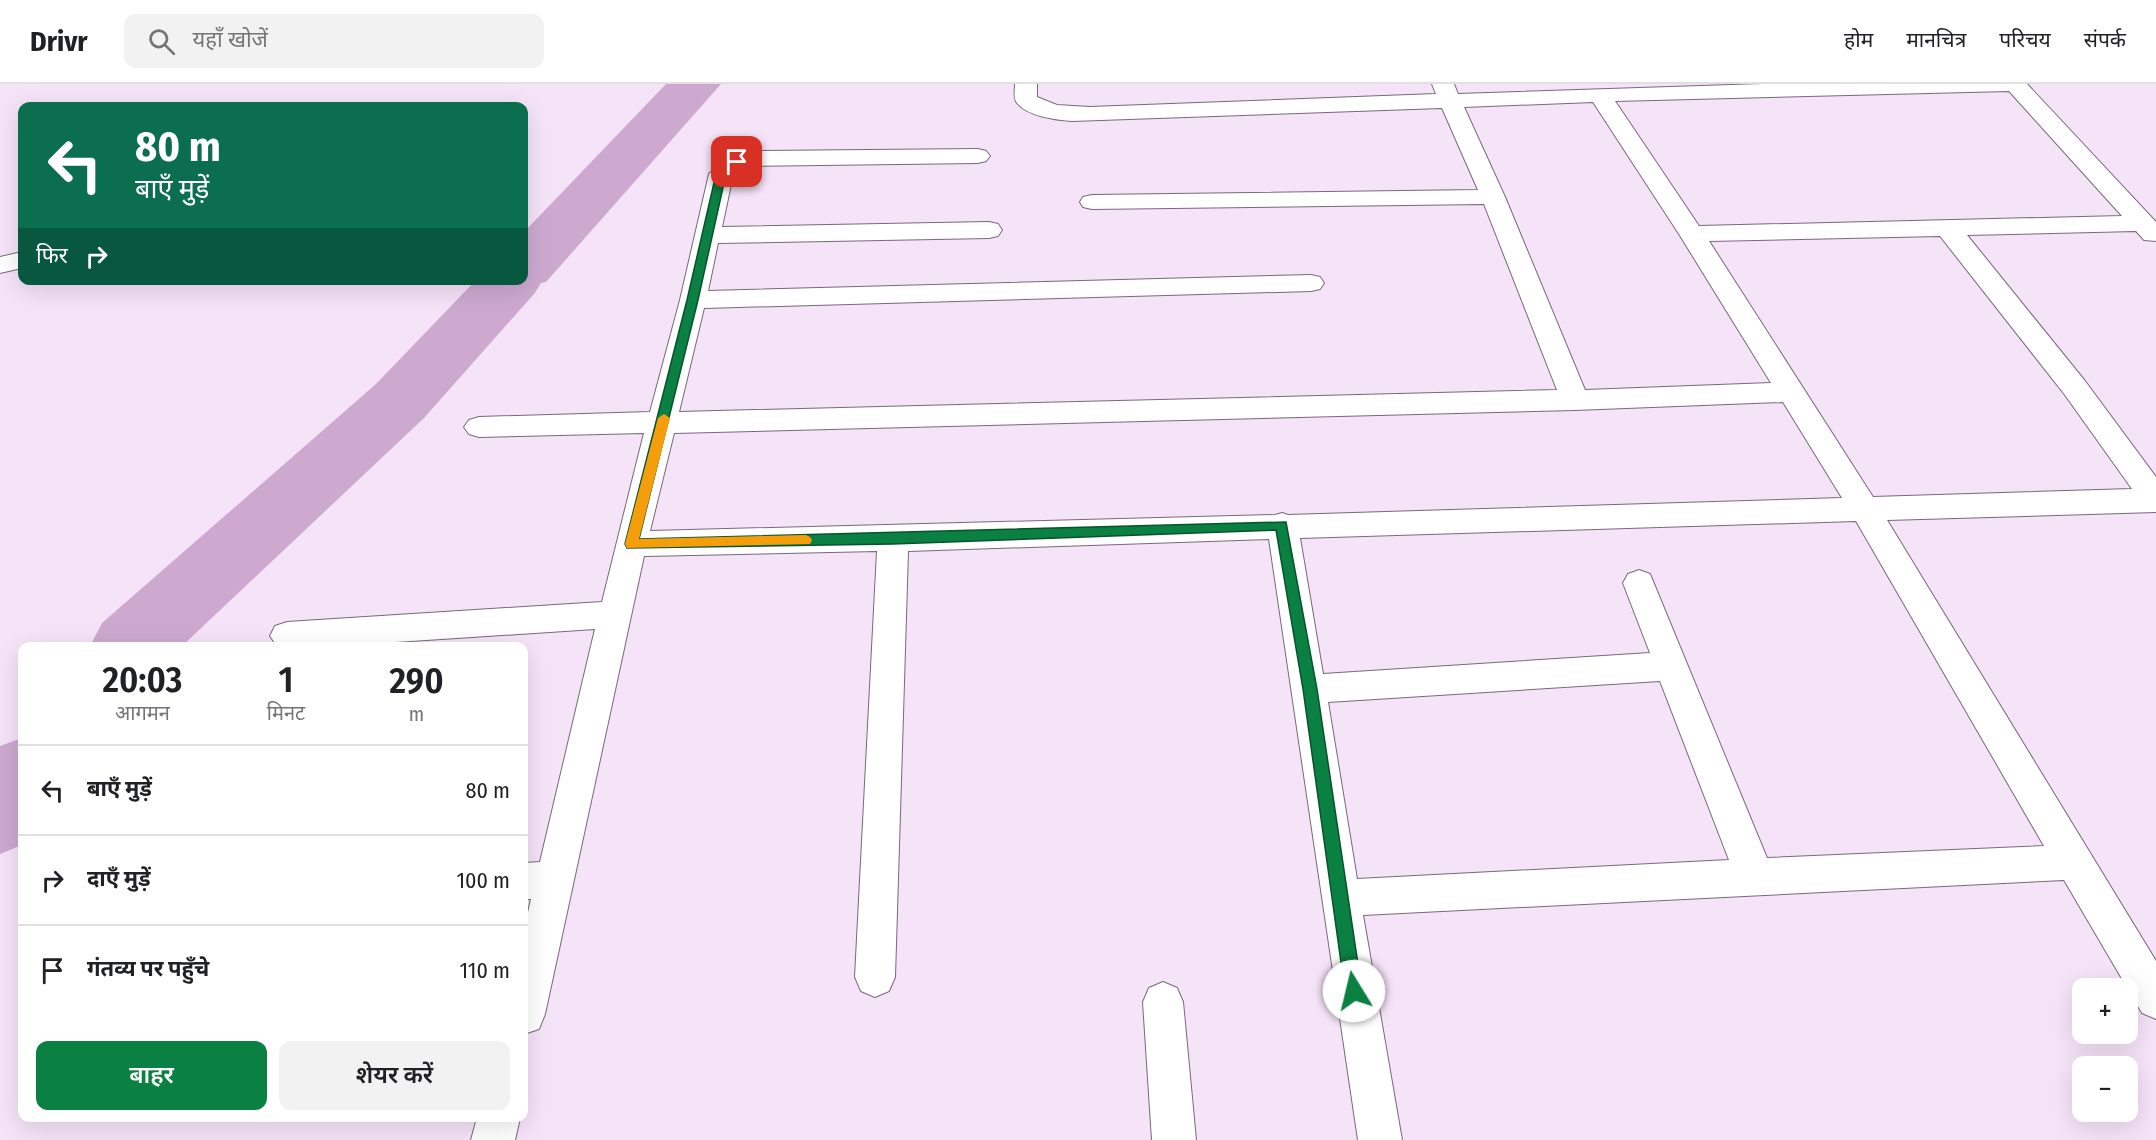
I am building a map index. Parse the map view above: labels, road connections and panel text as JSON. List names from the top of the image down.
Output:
{
  "page": {
    "header": "Drivr",
    "search": "यहाँ खोजें",
    "nav": [
      "होम",
      "मानचित्र",
      "परिचय",
      "संपर्क"
    ],
    "turn": ["80 m", "बाएँ मुड़ें"],
    "then": "फिर",
    "eta": [
      "20:03",
      "आगमन",
      "1",
      "मिनट",
      "290",
      "m"
    ],
    "list": [
      {
        "name": "बाएँ मुड़ें",
        "value": "80 m"
      },
      {
        "name": "दाएँ मुड़ें",
        "value": "100 m"
      },
      {
        "name": "गंतव्य पर पहुँचे",
        "value": "110 m"
      }
    ],
    "map_buttons": ["+", "−"],
    "buttons": ["बाहर", "शेयर करें"]
  }
}
